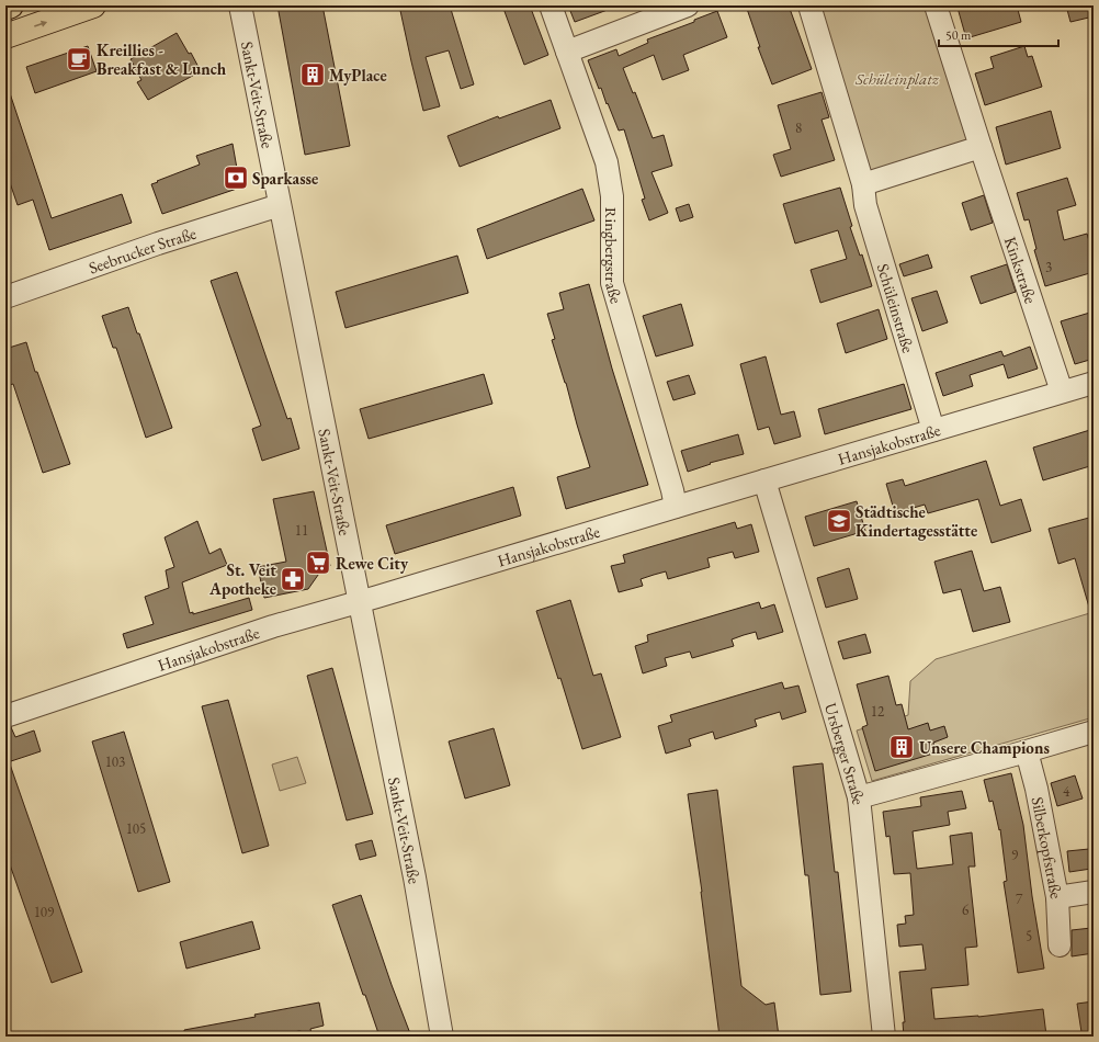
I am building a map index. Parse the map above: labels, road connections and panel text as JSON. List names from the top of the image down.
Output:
{
  "streets": {
    "street": [
      "Sankt-Veit-Straße",
      "Seebrucker Straße",
      "Ringbergstraße",
      "Kinkstraße",
      "Schüleinstraße",
      "Hansjakobstraße",
      "Ursberger Straße",
      "Silberkopfstraße"
    ]
  },
  "crossings": [
    ["Sankt-Veit-Straße", "Seebrucker Straße"],
    ["Sankt-Veit-Straße", "Hansjakobstraße"],
    ["Ringbergstraße", "Hansjakobstraße"],
    ["Kinkstraße", "Hansjakobstraße"],
    ["Schüleinstraße", "Hansjakobstraße"],
    ["Hansjakobstraße", "Ursberger Straße"]
  ],
  "parks": ["Schüleinplatz"],
  "places": {
    "cafe": ["Kreillies - Breakfast & Lunch"],
    "building": ["MyPlace", "Unsere Champions"],
    "bank": ["Sparkasse"],
    "school or university": ["Städtische Kindertagesstätte"],
    "supermarket": ["Rewe City"],
    "pharmacy": ["St. Veit Apotheke"]
  },
  "house_numbers": [
    "8",
    "3",
    "11",
    "12",
    "103",
    "4",
    "105",
    "9",
    "7",
    "6",
    "109",
    "5"
  ],
  "scale_bar": "50 m"
}
